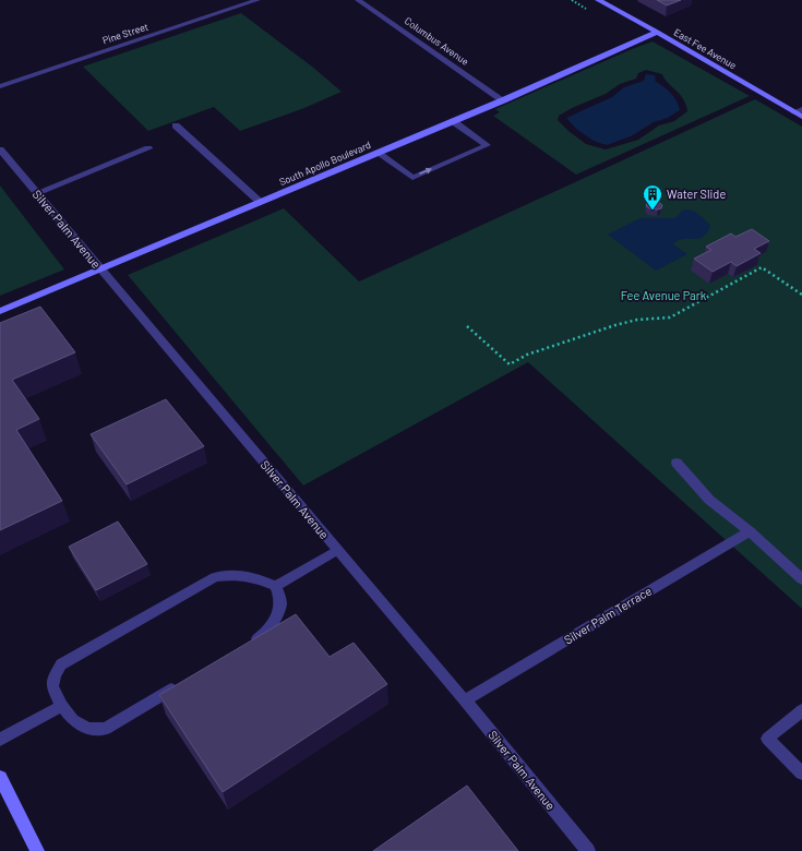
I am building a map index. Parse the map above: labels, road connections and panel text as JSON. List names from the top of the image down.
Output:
{
  "streets": {
    "street": [
      "Pine Street",
      "Columbus Avenue",
      "East Fee Avenue",
      "South Apollo Boulevard",
      "Silver Palm Avenue",
      "Silver Palm Terrace"
    ]
  },
  "crossings": [
    ["Columbus Avenue", "South Apollo Boulevard"],
    ["East Fee Avenue", "South Apollo Boulevard"],
    ["South Apollo Boulevard", "Silver Palm Avenue"],
    ["Silver Palm Avenue", "Silver Palm Terrace"]
  ],
  "parks": ["Fee Avenue Park"],
  "places": {
    "building": ["Water Slide"]
  }
}
